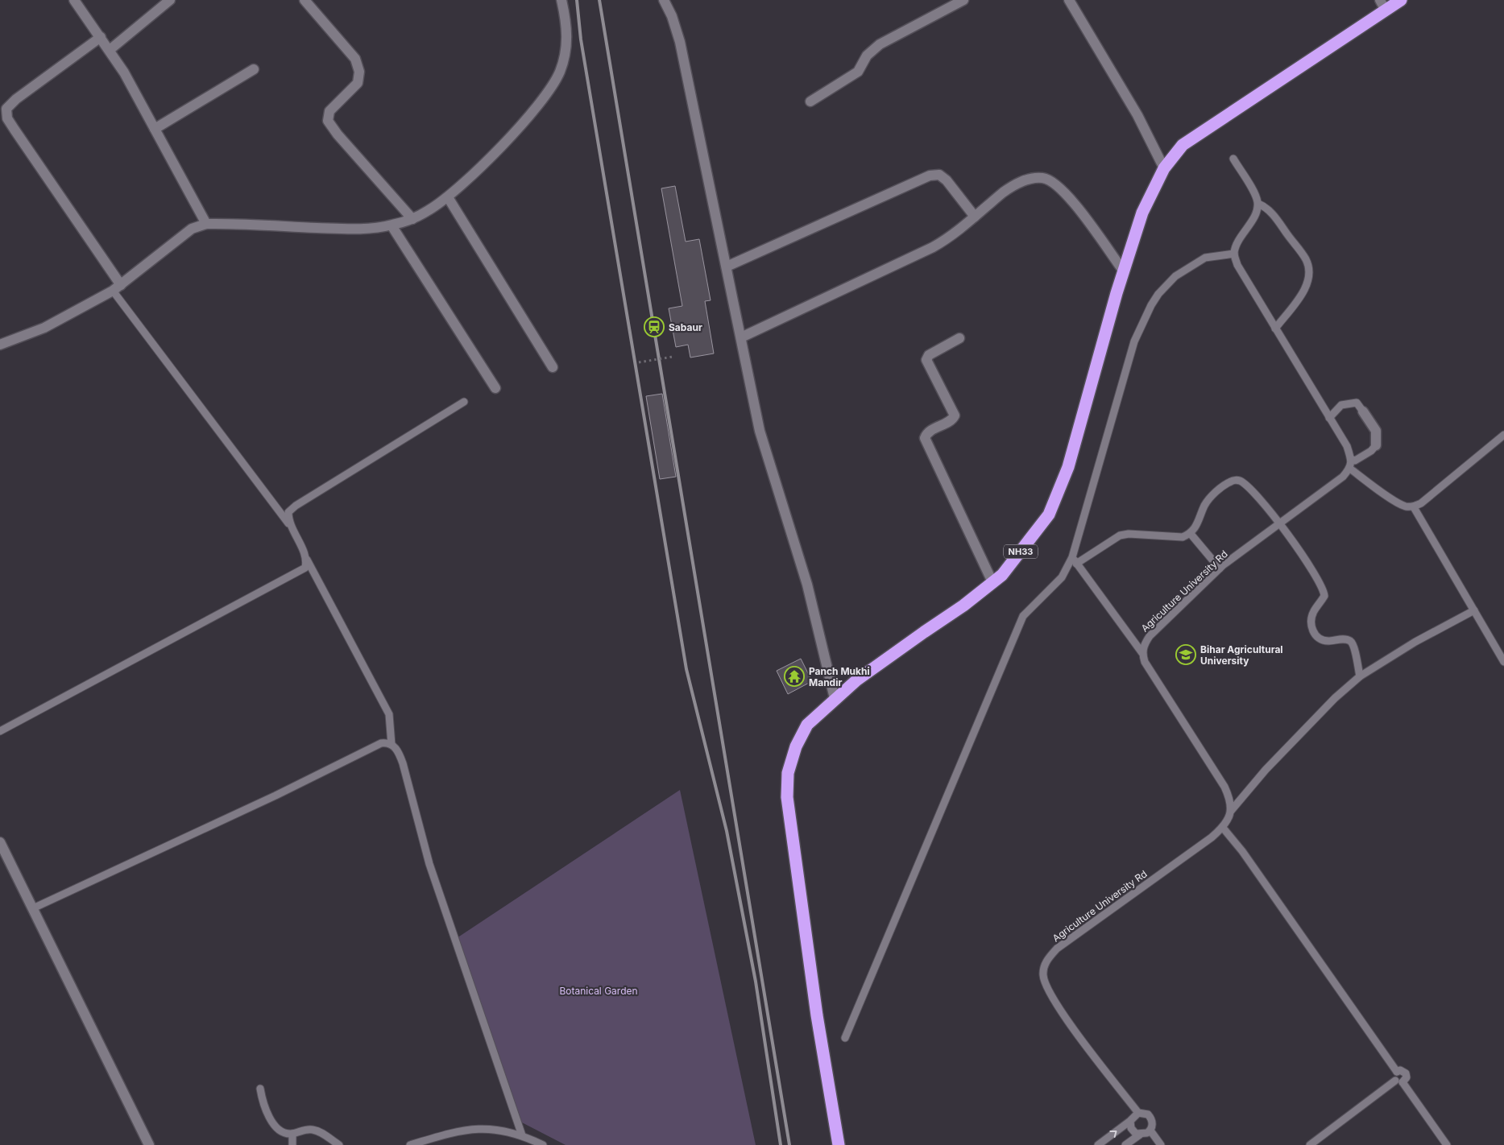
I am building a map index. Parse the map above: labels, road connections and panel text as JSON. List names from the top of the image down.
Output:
{
  "streets": {
    "highway": ["NH33"],
    "lane": ["Agriculture University Rd"]
  },
  "parks": ["Botanical Garden"],
  "places": {
    "station": ["Sabaur"],
    "school or university": ["Bihar Agricultural University"],
    "temple": ["Panch Mukhi Mandir"]
  }
}
